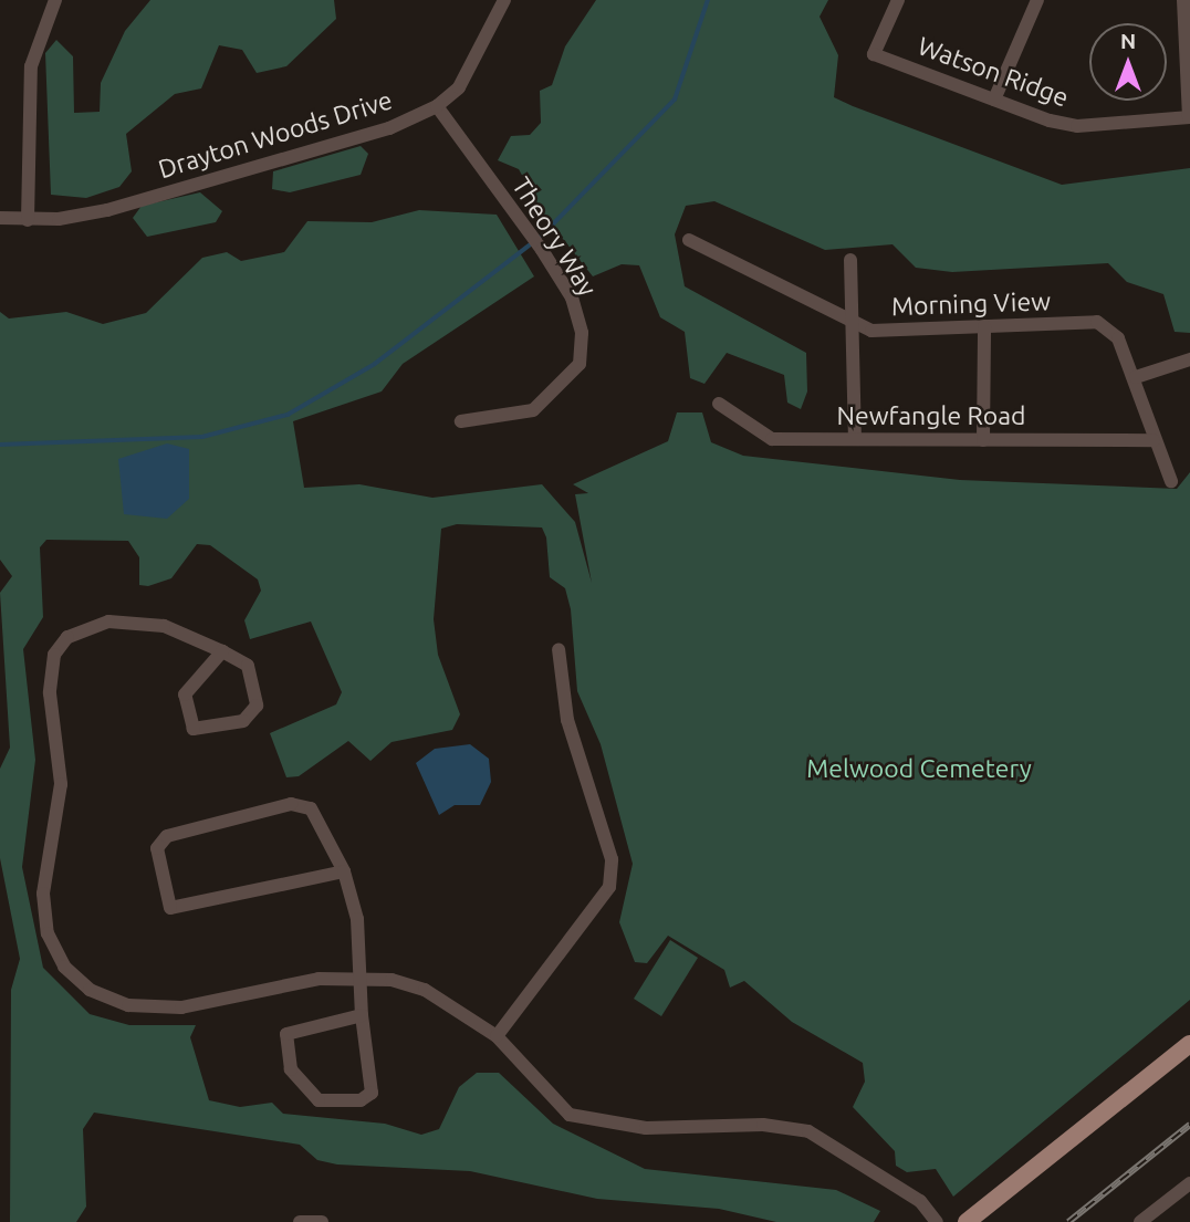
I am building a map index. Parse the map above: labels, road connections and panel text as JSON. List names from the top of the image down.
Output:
{
  "streets": {
    "street": [
      "Watson Ridge",
      "Drayton Woods Drive",
      "Theory Way",
      "Morning View",
      "Newfangle Road"
    ]
  },
  "crossings": [
    ["Drayton Woods Drive", "Theory Way"],
    ["Morning View", "Newfangle Road"]
  ],
  "parks": ["Melwood Cemetery"],
  "north": "top"
}
